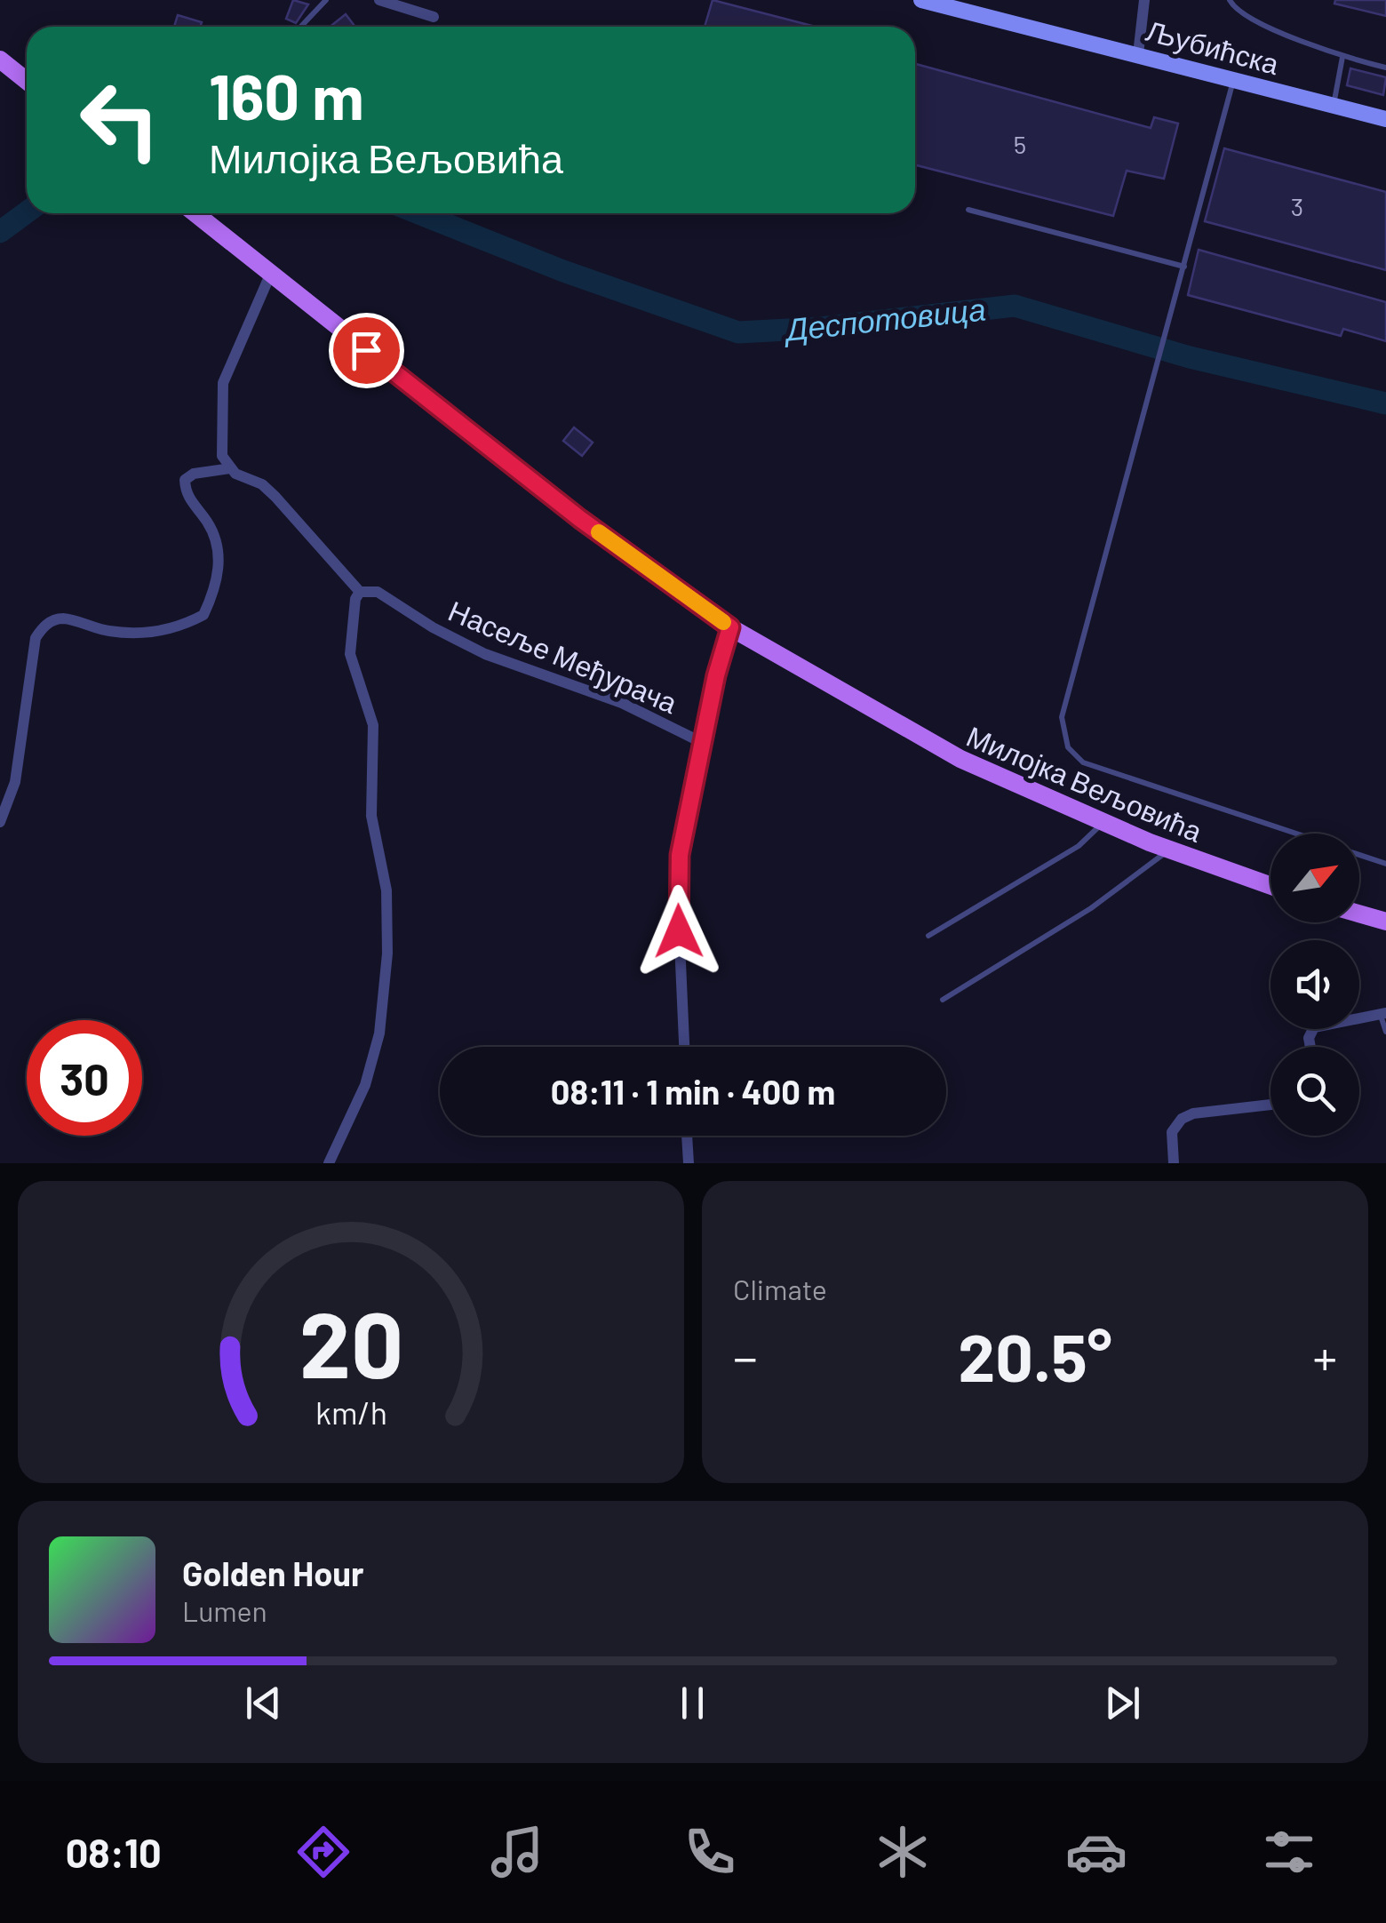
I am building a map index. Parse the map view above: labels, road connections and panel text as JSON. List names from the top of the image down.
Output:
{
  "streets": {
    "main road": ["Милојка Вељовића"],
    "street": ["Љубићска", "Насеље Међурача"]
  },
  "water": ["Деспотовица"],
  "house_numbers": ["5", "3"],
  "north": "top right",
  "page": {
    "turn": ["160 m", "Милојка Вељовића"],
    "limit": "30",
    "trip": "08:11 · 1 min · 400 m",
    "tile": "Climate",
    "heat": ["−", "20.5°", "+"],
    "song": ["Golden Hour", "Lumen"],
    "tabs": "08:10",
    "gauge": ["20", "km/h"]
  }
}
